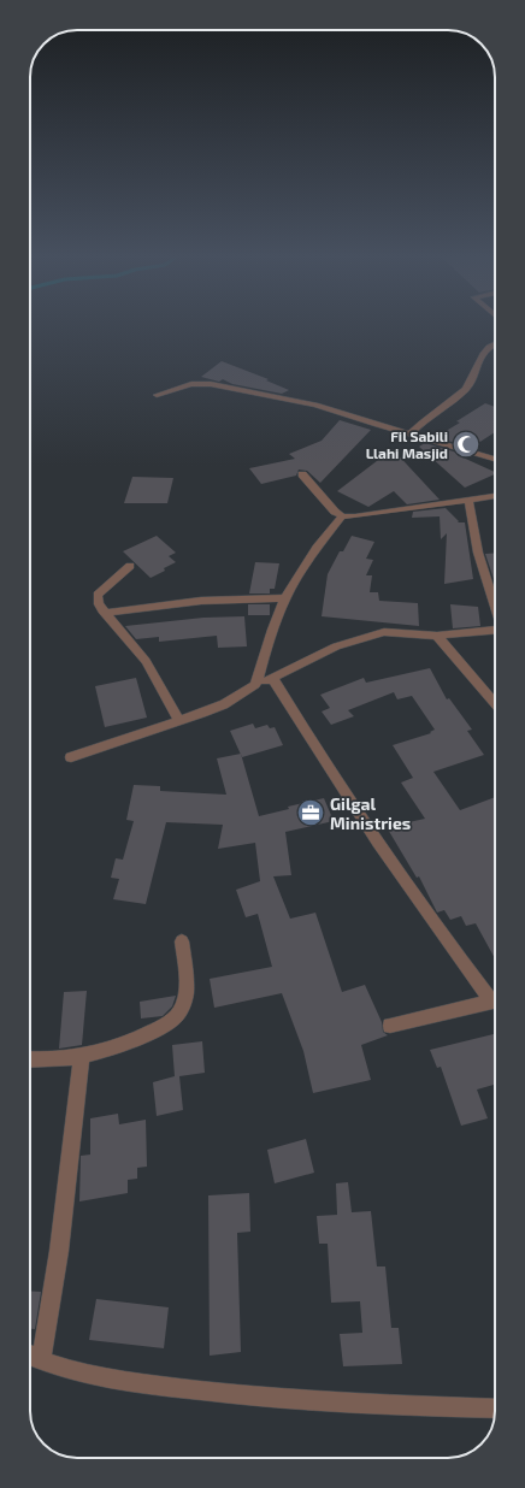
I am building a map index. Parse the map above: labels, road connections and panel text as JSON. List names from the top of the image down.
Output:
{
  "places": {
    "mosque": ["Fil Sabili Llahi Masjid"],
    "office": ["Gilgal Ministries"]
  }
}
